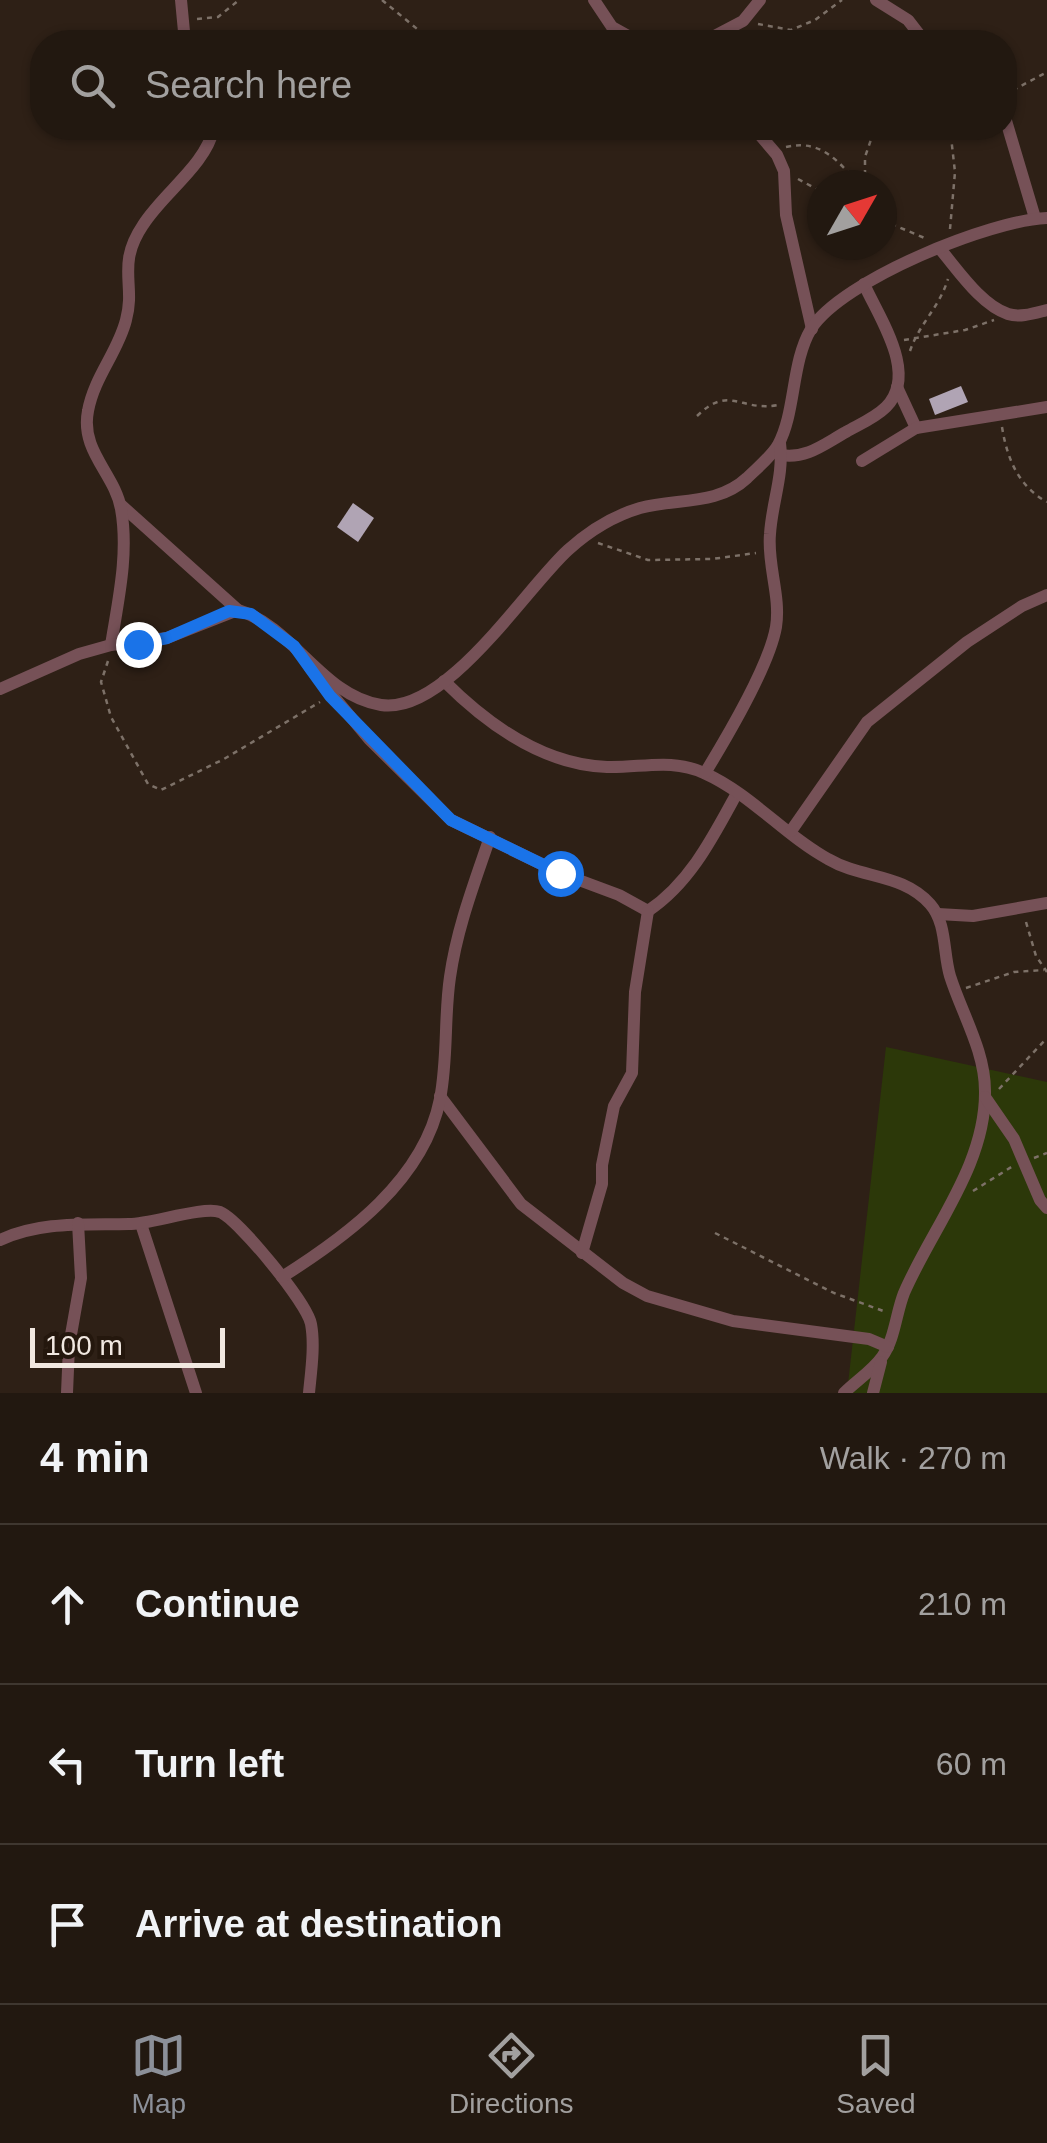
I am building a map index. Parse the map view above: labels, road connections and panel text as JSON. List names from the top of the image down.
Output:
{
  "scale_bar": "100 m",
  "north": "top right",
  "page": {
    "search": "Search here",
    "scale": "100 m",
    "heading": ["4 min", "Walk · 270 m"],
    "list": [
      ["Continue", "210 m"],
      ["Turn left", "60 m"],
      "Arrive at destination"
    ],
    "nav": ["Map", "Directions", "Saved"]
  }
}
